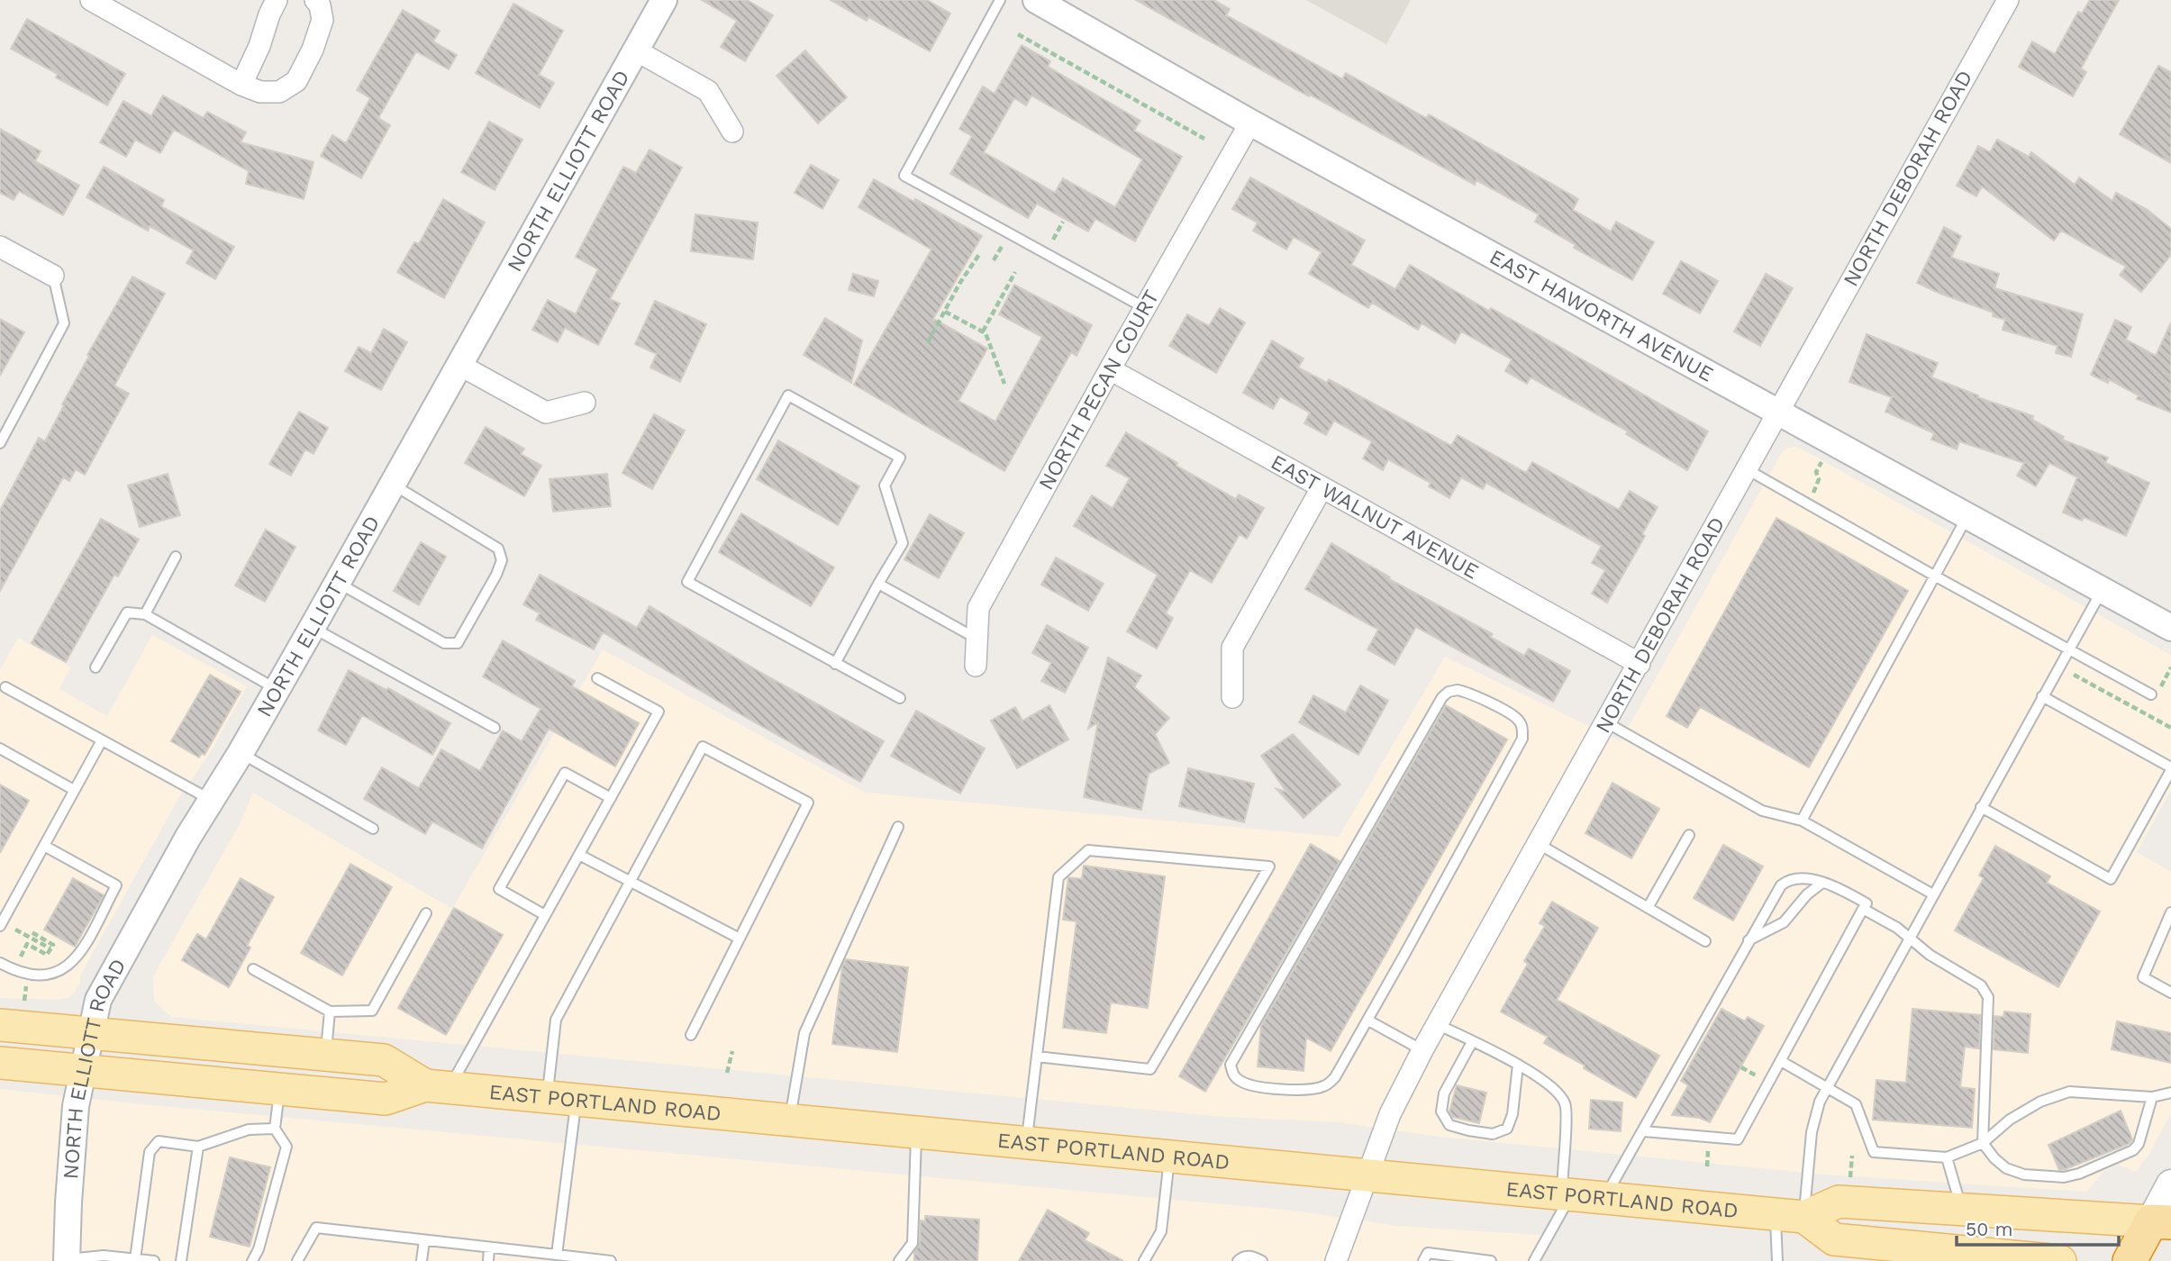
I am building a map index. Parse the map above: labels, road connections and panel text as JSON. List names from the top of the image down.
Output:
{
  "streets": {
    "main road": ["EAST PORTLAND ROAD"],
    "street": [
      "NORTH ELLIOTT ROAD",
      "NORTH DEBORAH ROAD",
      "EAST HAWORTH AVENUE",
      "NORTH PECAN COURT",
      "EAST WALNUT AVENUE"
    ]
  },
  "crossings": [
    ["NORTH ELLIOTT ROAD", "EAST PORTLAND ROAD"],
    ["NORTH DEBORAH ROAD", "EAST HAWORTH AVENUE"],
    ["NORTH DEBORAH ROAD", "EAST WALNUT AVENUE"],
    ["NORTH DEBORAH ROAD", "EAST PORTLAND ROAD"],
    ["EAST HAWORTH AVENUE", "NORTH PECAN COURT"],
    ["NORTH PECAN COURT", "EAST WALNUT AVENUE"]
  ],
  "scale_bar": "50 m"
}
